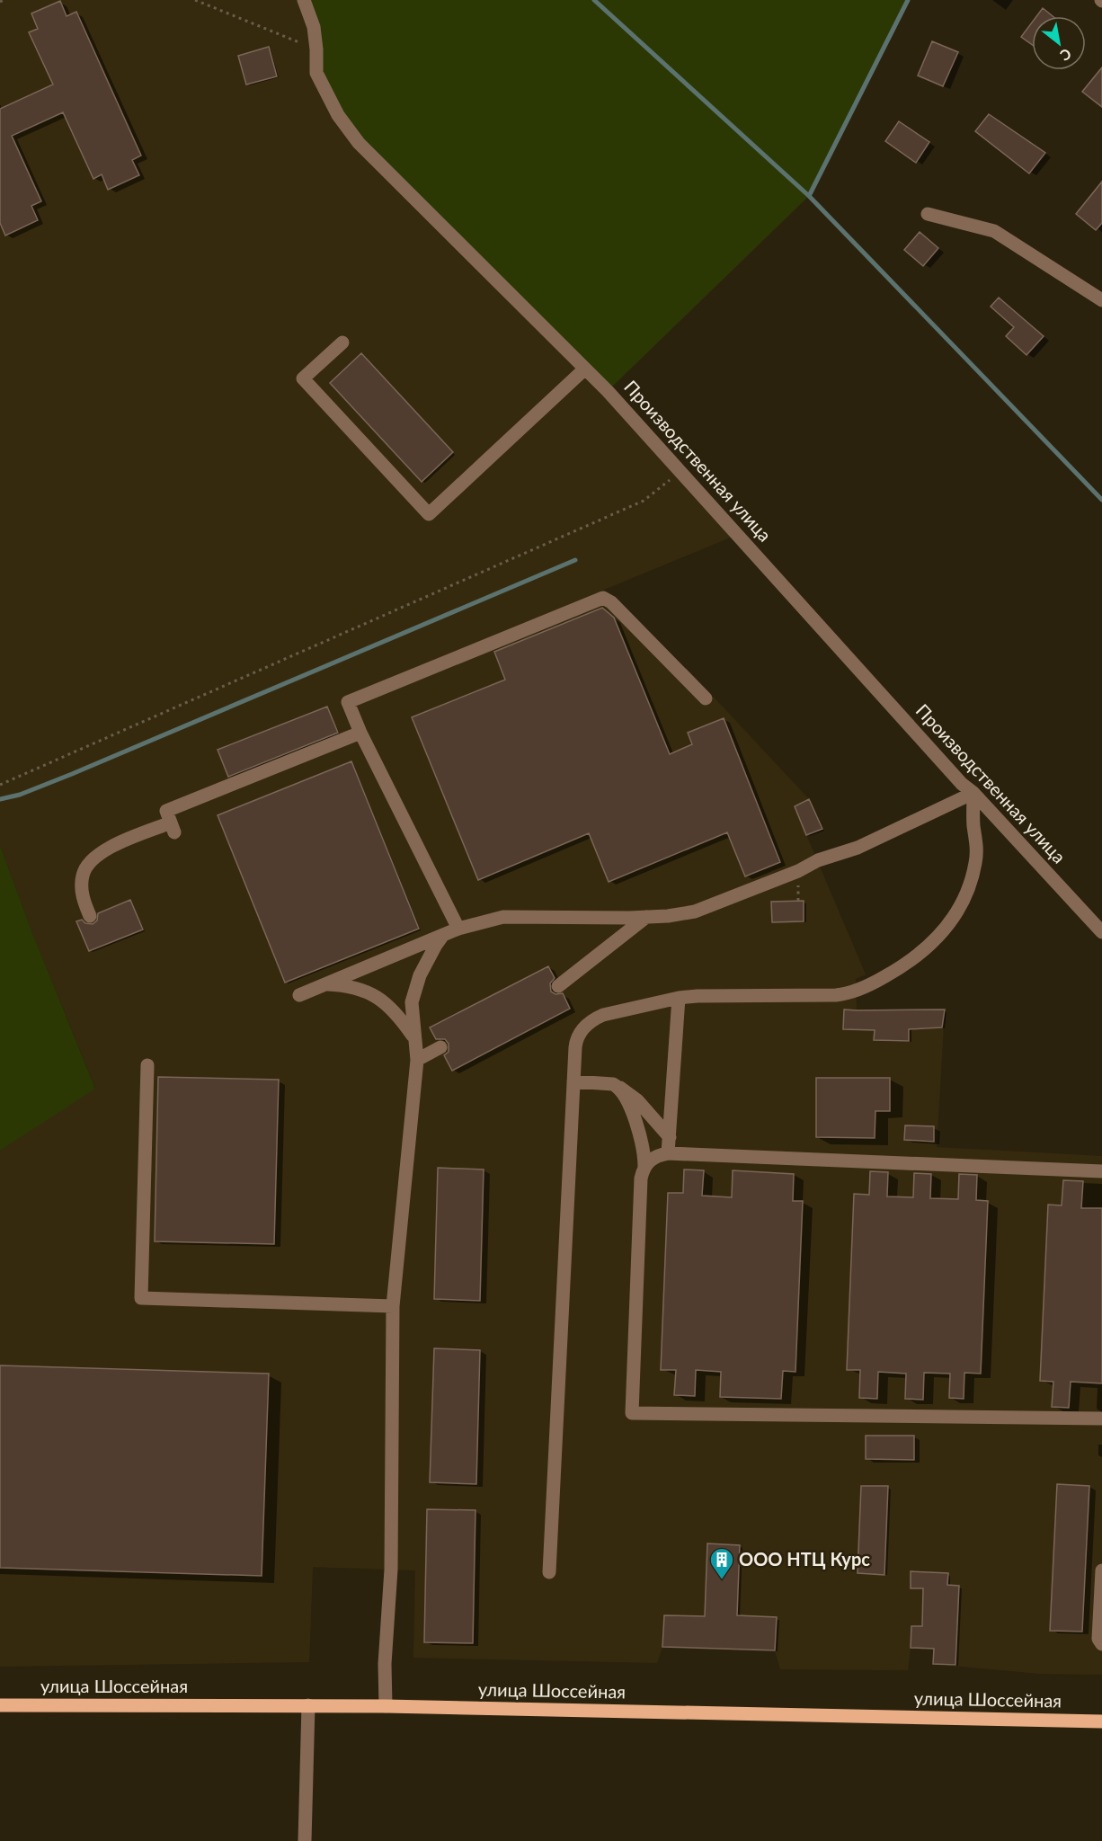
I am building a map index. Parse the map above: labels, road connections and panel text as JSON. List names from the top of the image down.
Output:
{
  "streets": {
    "main road": ["улица Шоссейная"],
    "street": ["Производственная улица"]
  },
  "places": {
    "building": ["ООО НТЦ Курс"]
  },
  "north": "bottom right"
}
